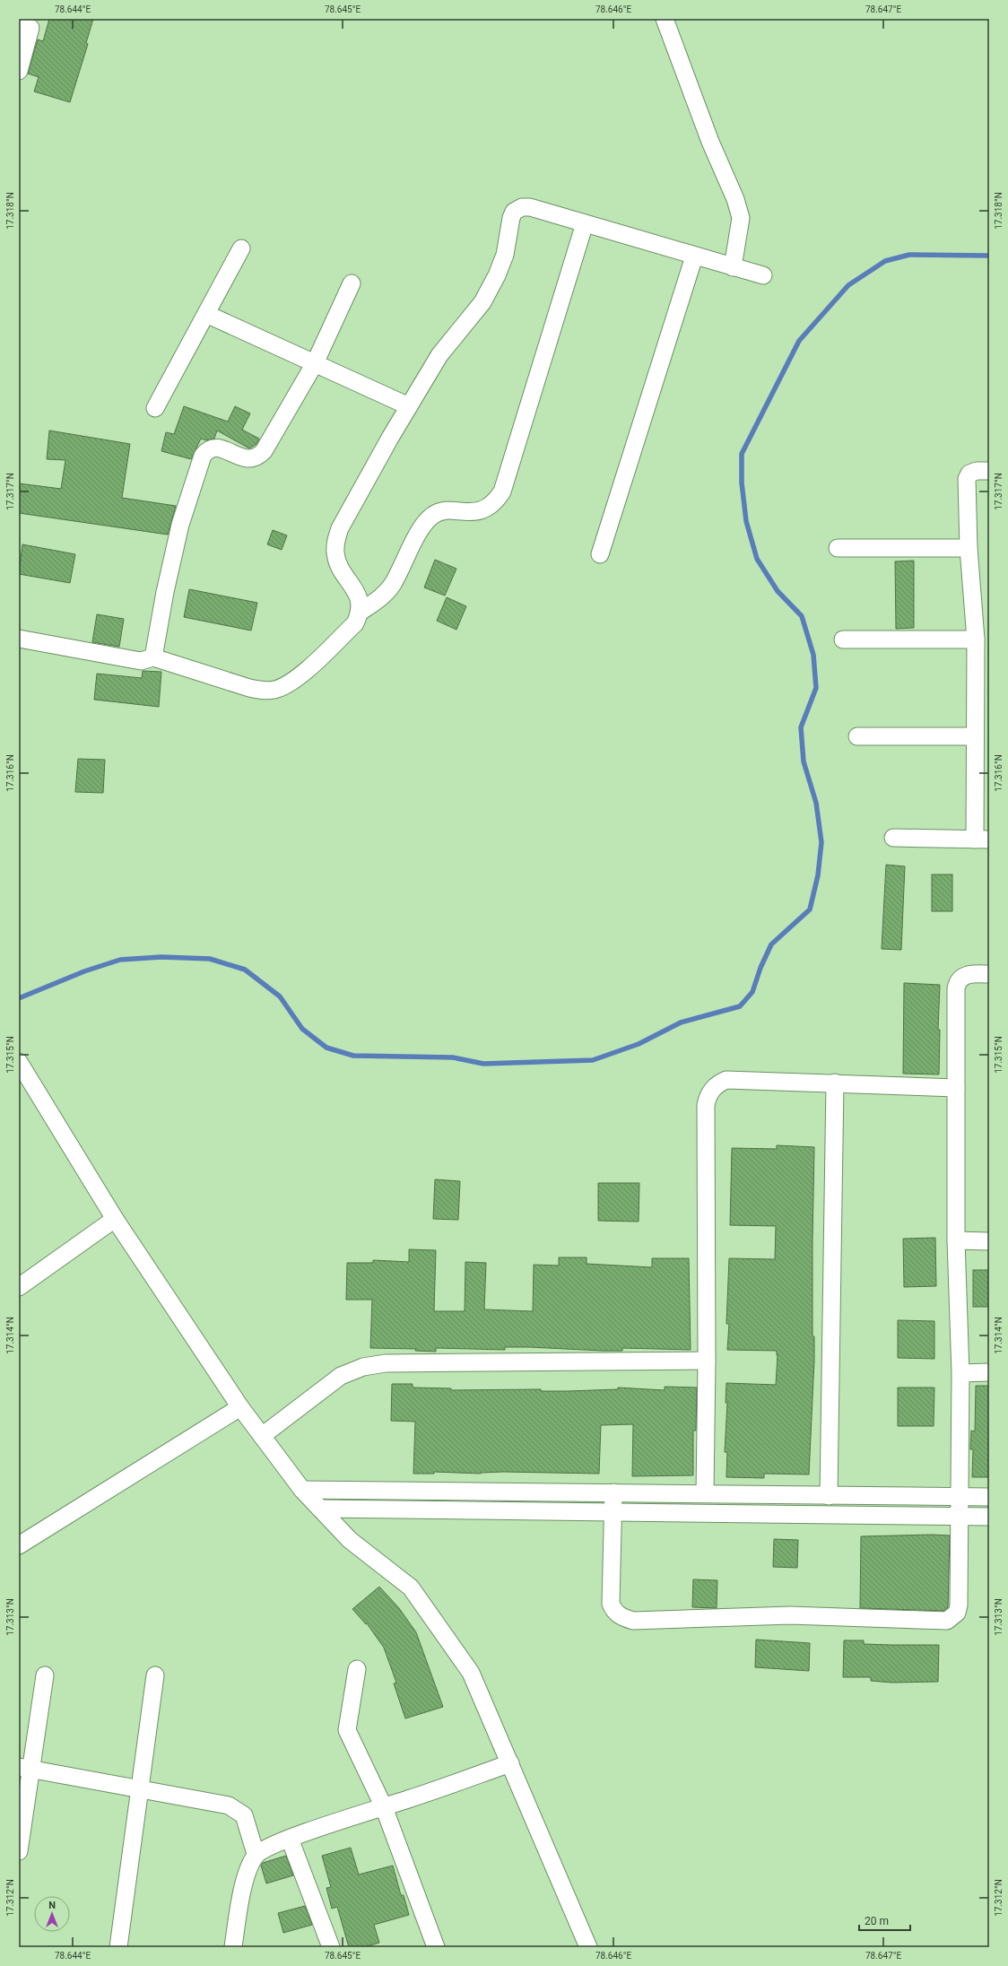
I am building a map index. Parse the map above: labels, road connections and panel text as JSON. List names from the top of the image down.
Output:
{
  "scale_bar": "20 m",
  "north": "top",
  "coordinates": [
    "78.644°E",
    "78.645°E",
    "78.646°E",
    "78.647°E",
    "17.318°N",
    "17.317°N",
    "17.316°N",
    "17.315°N",
    "17.314°N",
    "17.313°N",
    "17.312°N"
  ]
}
